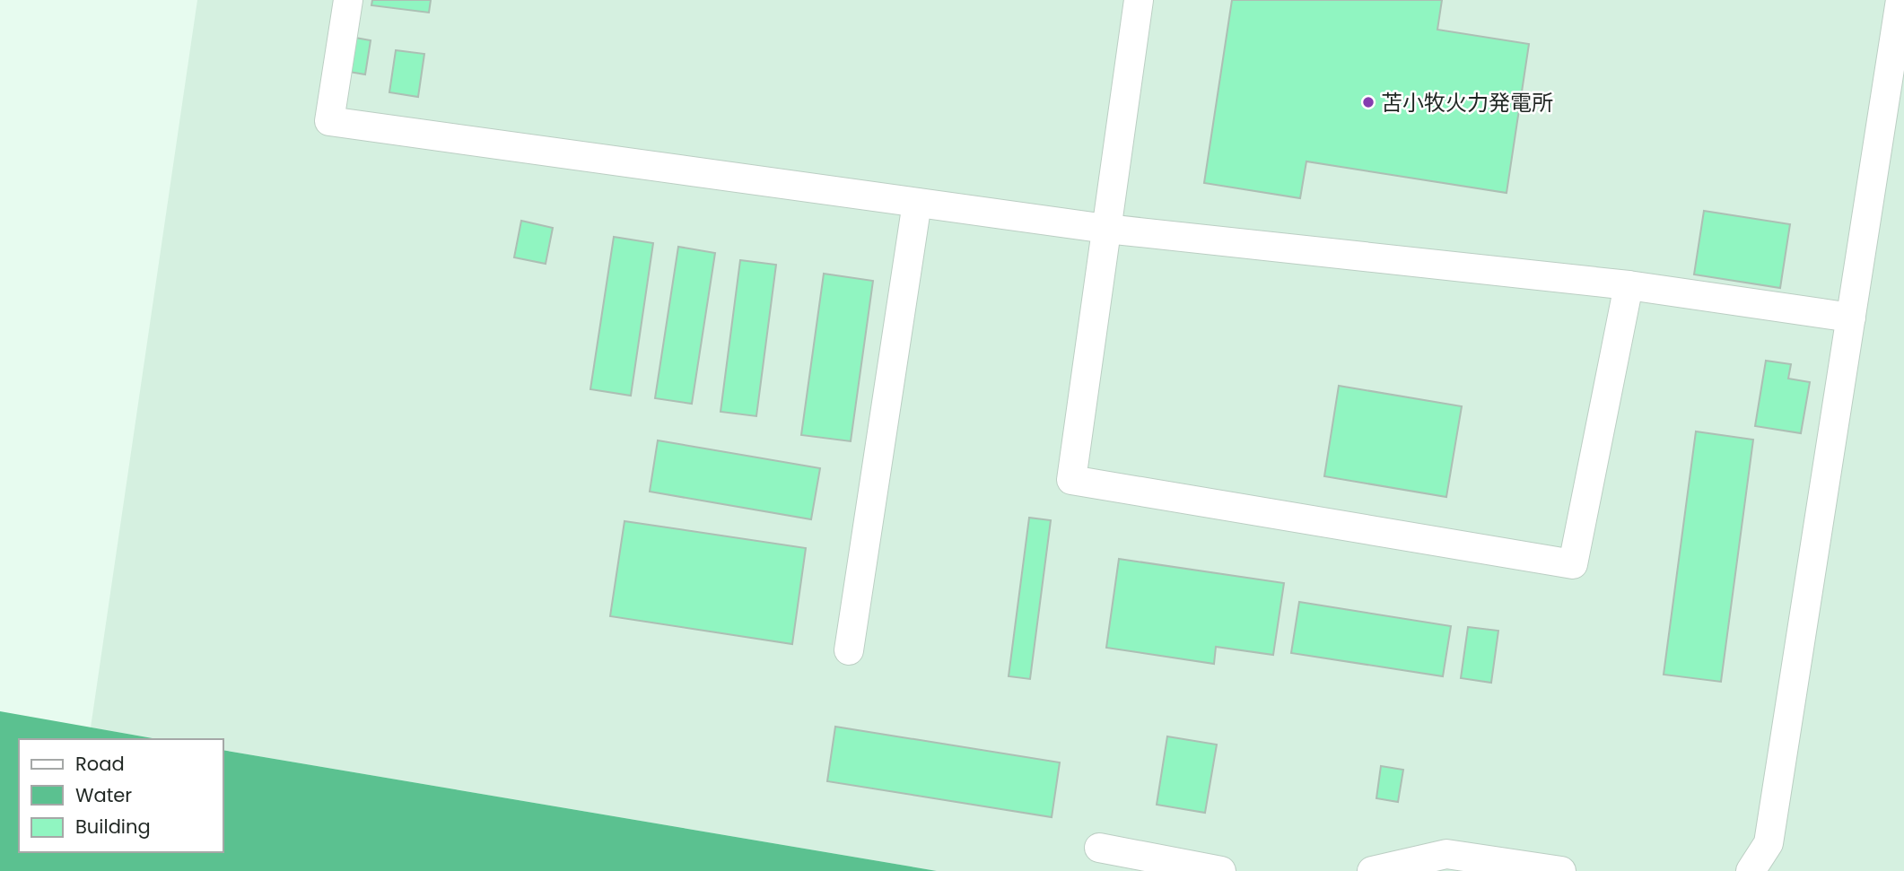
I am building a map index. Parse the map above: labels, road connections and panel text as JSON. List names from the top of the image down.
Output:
{
  "places": ["苫小牧火力発電所"],
  "legend": ["Road", "Water", "Building"]
}
